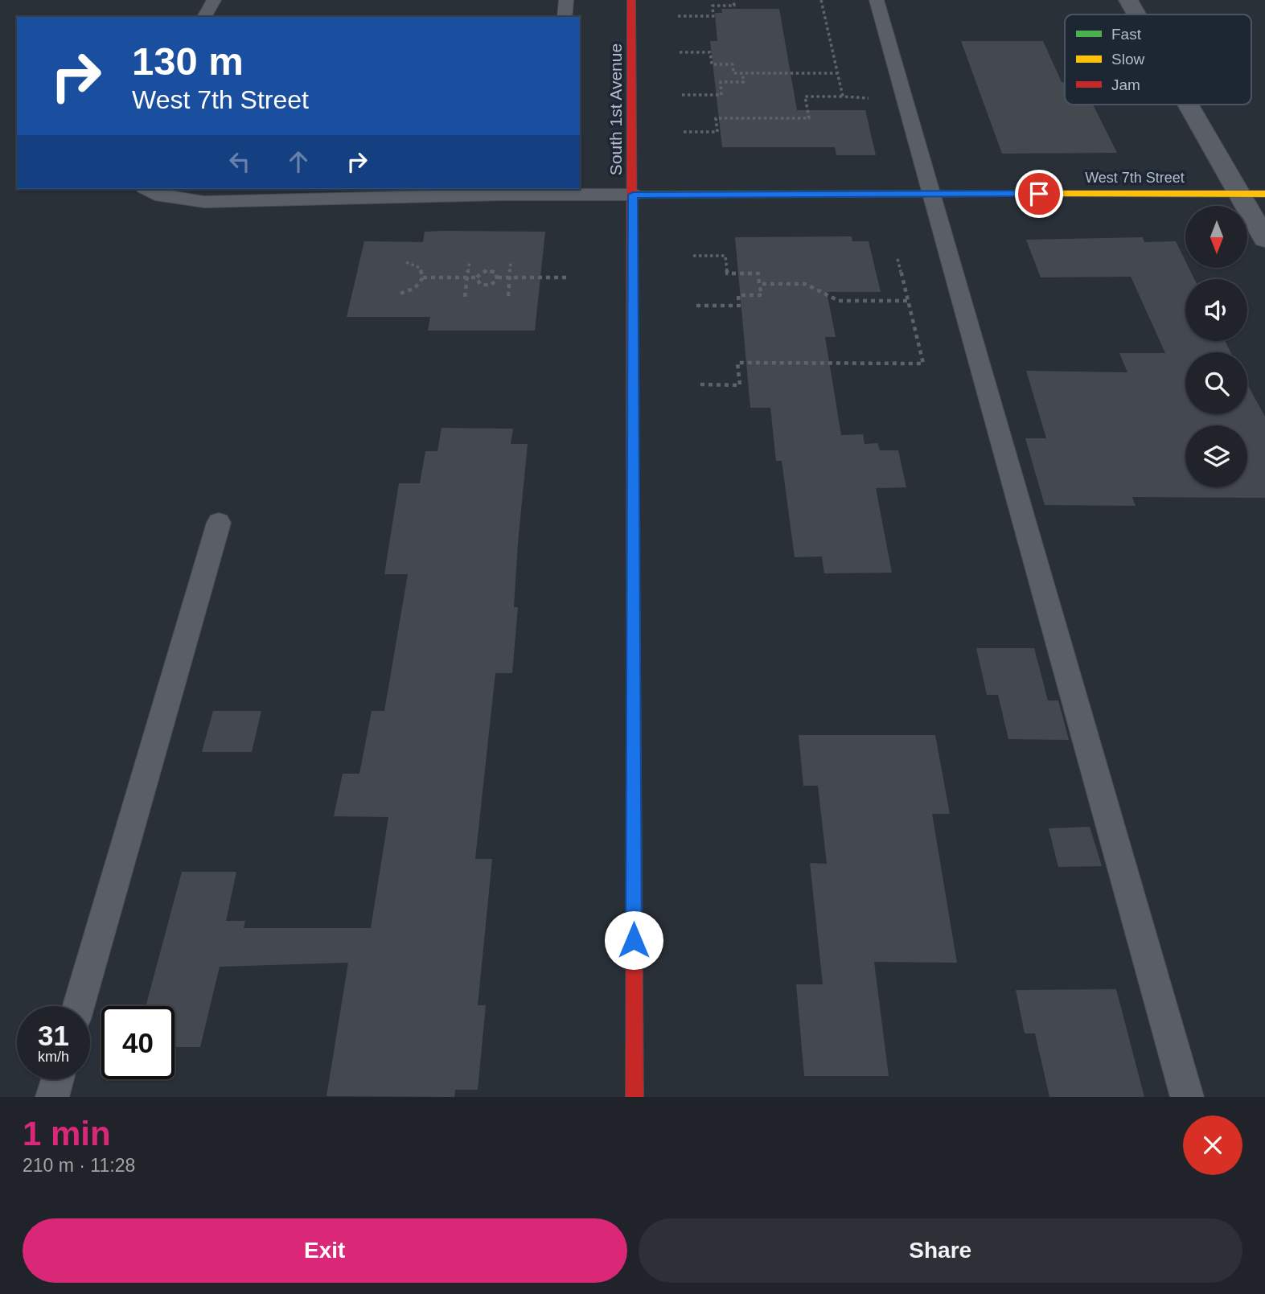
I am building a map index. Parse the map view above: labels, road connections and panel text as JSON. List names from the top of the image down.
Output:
{
  "streets": {
    "street": ["South 1st Avenue", "West 7th Street"]
  },
  "crossings": [
    ["South 1st Avenue", "West 7th Street"]
  ],
  "legend": ["Fast", "Slow", "Jam"],
  "north": "bottom",
  "page": {
    "turn": ["130 m", "West 7th Street"],
    "speed": "31 km/h",
    "limit": "40",
    "heading": ["1 min", "210 m · 11:28"],
    "buttons": ["Exit", "Share"]
  }
}
